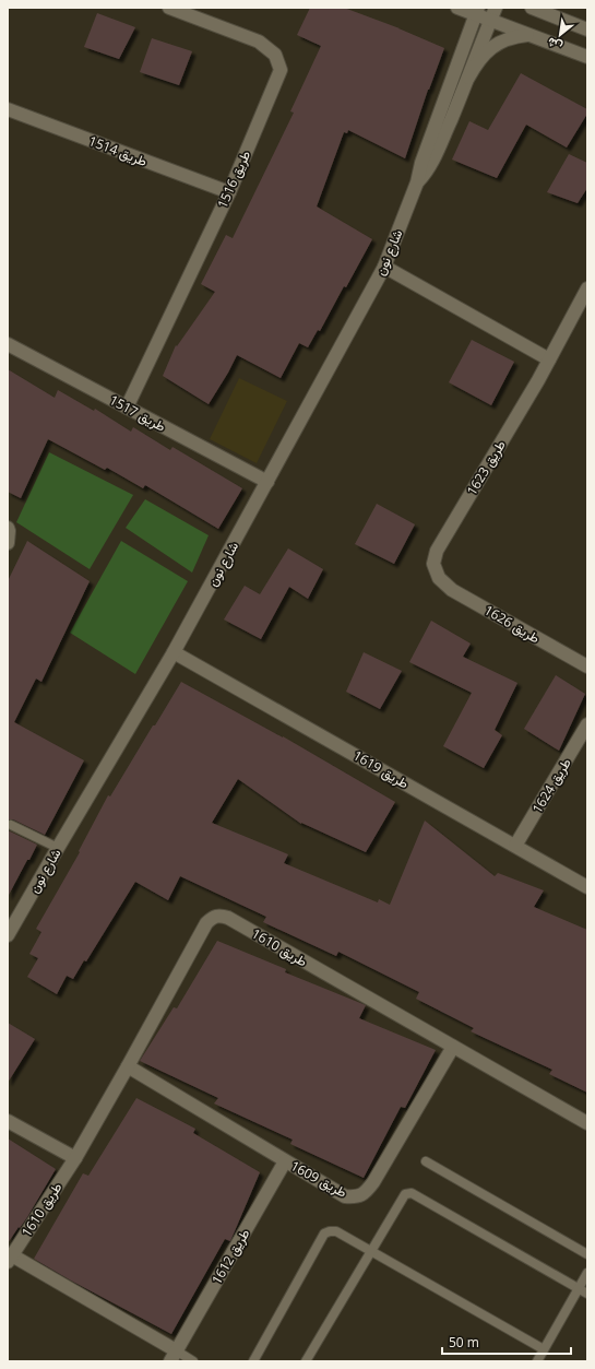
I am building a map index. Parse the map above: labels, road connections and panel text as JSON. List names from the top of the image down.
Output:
{
  "streets": {
    "street": [
      "طريق 1514",
      "طريق 1516",
      "شارع نون",
      "طريق 1517",
      "طريق 1623",
      "طريق 1626",
      "طريق 1619",
      "طريق 1624",
      "طريق 1610",
      "طريق 1609",
      "طريق 1612"
    ]
  },
  "crossings": [
    ["طريق 1514", "طريق 1516"],
    ["طريق 1516", "طريق 1517"],
    ["شارع نون", "طريق 1517"],
    ["شارع نون", "طريق 1619"],
    ["طريق 1623", "طريق 1626"],
    ["طريق 1619", "طريق 1624"],
    ["طريق 1610", "طريق 1609"],
    ["طريق 1609", "طريق 1612"]
  ],
  "scale_bar": "50 m",
  "north": "bottom left"
}
